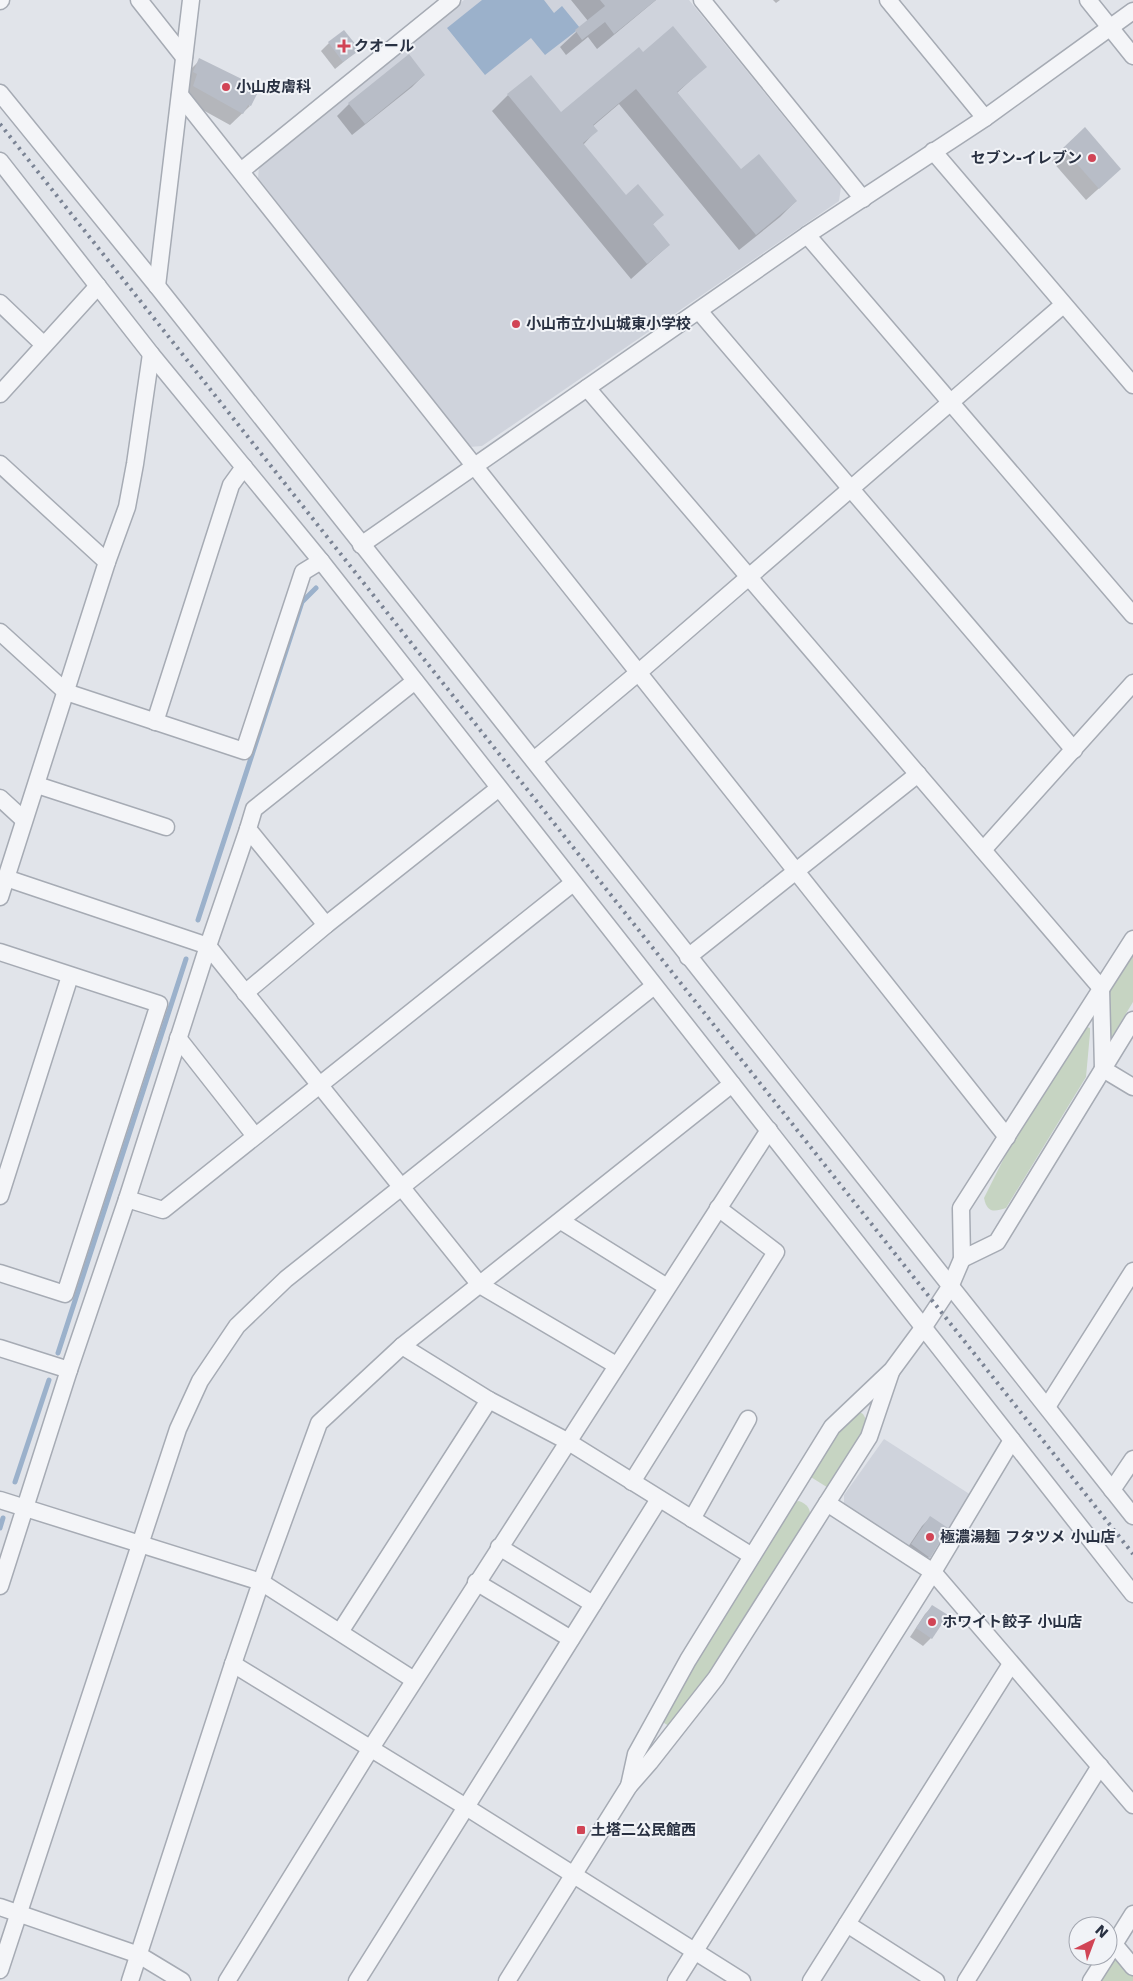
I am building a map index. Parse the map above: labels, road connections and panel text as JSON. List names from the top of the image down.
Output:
{
  "places": {
    "health": ["クオール"],
    "other": [
      "小山皮膚科",
      "セブン-イレブン",
      "小山市立小山城東小学校",
      "極濃湯麺 フタツメ 小山店",
      "ホワイト餃子 小山店"
    ],
    "transit": ["土塔二公民館西"]
  },
  "north": "top right"
}
